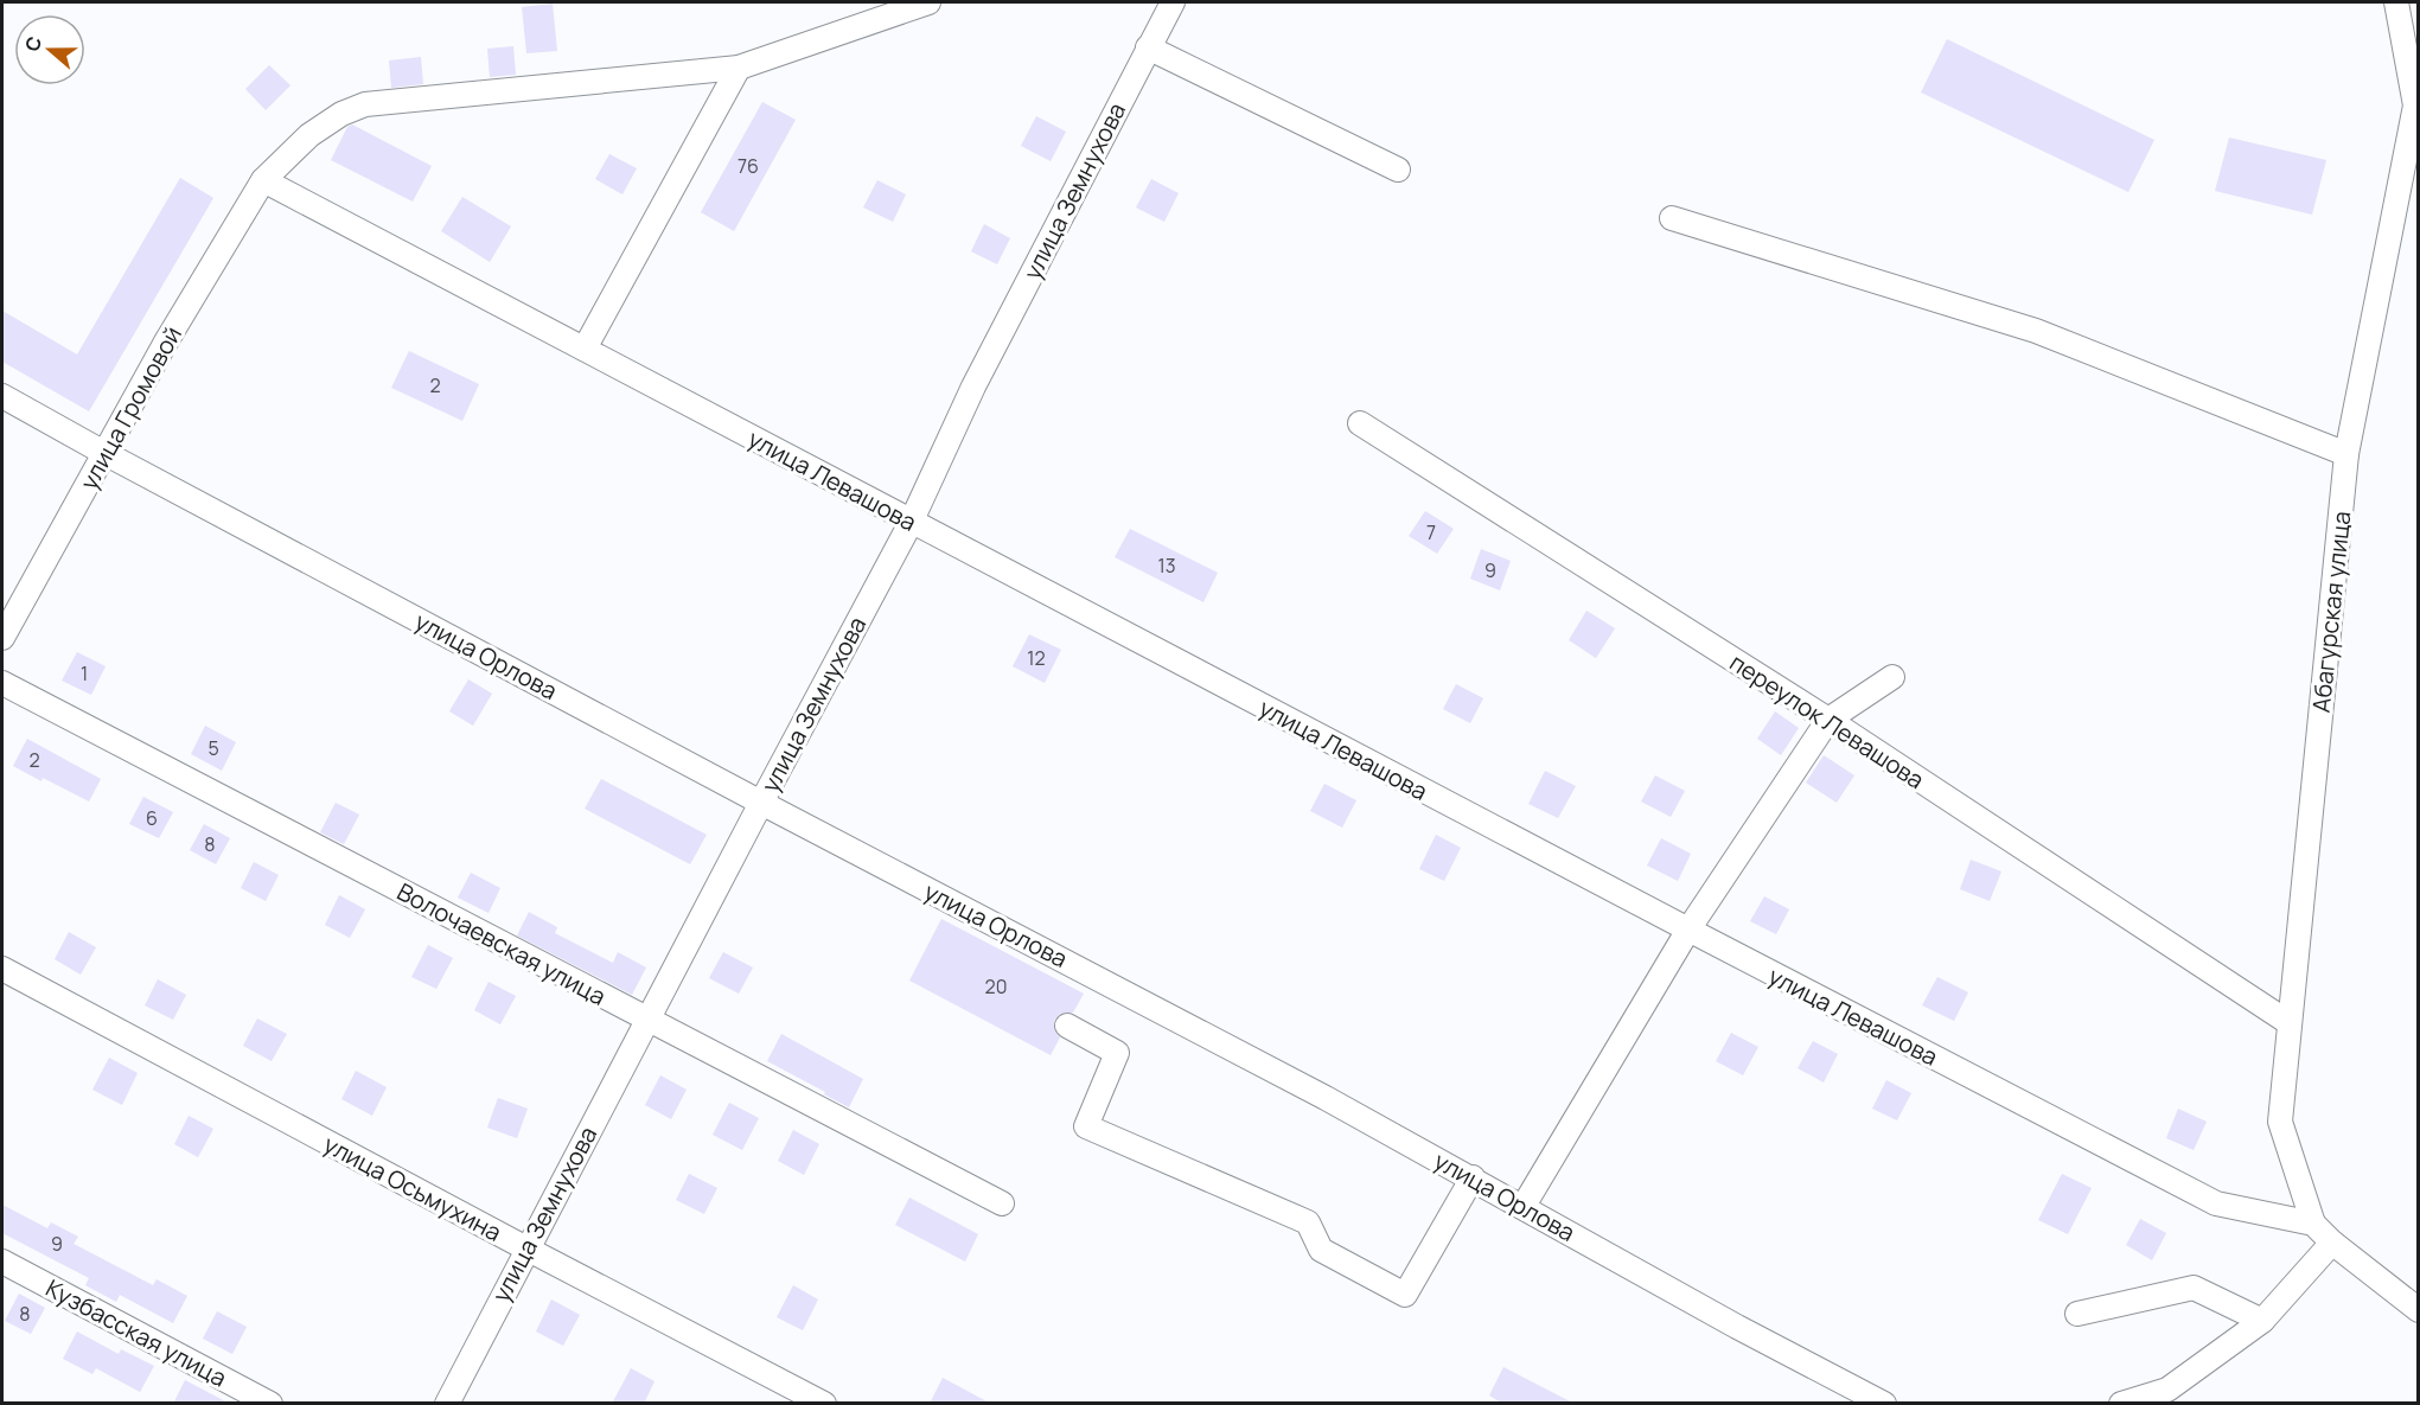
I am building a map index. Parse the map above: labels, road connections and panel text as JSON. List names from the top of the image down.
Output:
{
  "streets": {
    "street": [
      "улица Земнухова",
      "улица Громовой",
      "улица Левашова",
      "Абагурская улица",
      "улица Орлова",
      "переулок Левашова",
      "Волочаевская улица",
      "улица Осьмухина",
      "Кузбасская улица"
    ]
  },
  "crossings": [
    ["улица Земнухова", "улица Левашова"],
    ["улица Земнухова", "улица Орлова"],
    ["улица Земнухова", "Волочаевская улица"],
    ["улица Земнухова", "улица Осьмухина"],
    ["улица Громовой", "улица Левашова"],
    ["улица Громовой", "улица Орлова"],
    ["улица Левашова", "Абагурская улица"],
    ["Абагурская улица", "переулок Левашова"]
  ],
  "house_numbers": [
    "76",
    "2",
    "7",
    "13",
    "9",
    "12",
    "1",
    "5",
    "2",
    "6",
    "8",
    "20",
    "9",
    "8"
  ],
  "north": "left"
}
